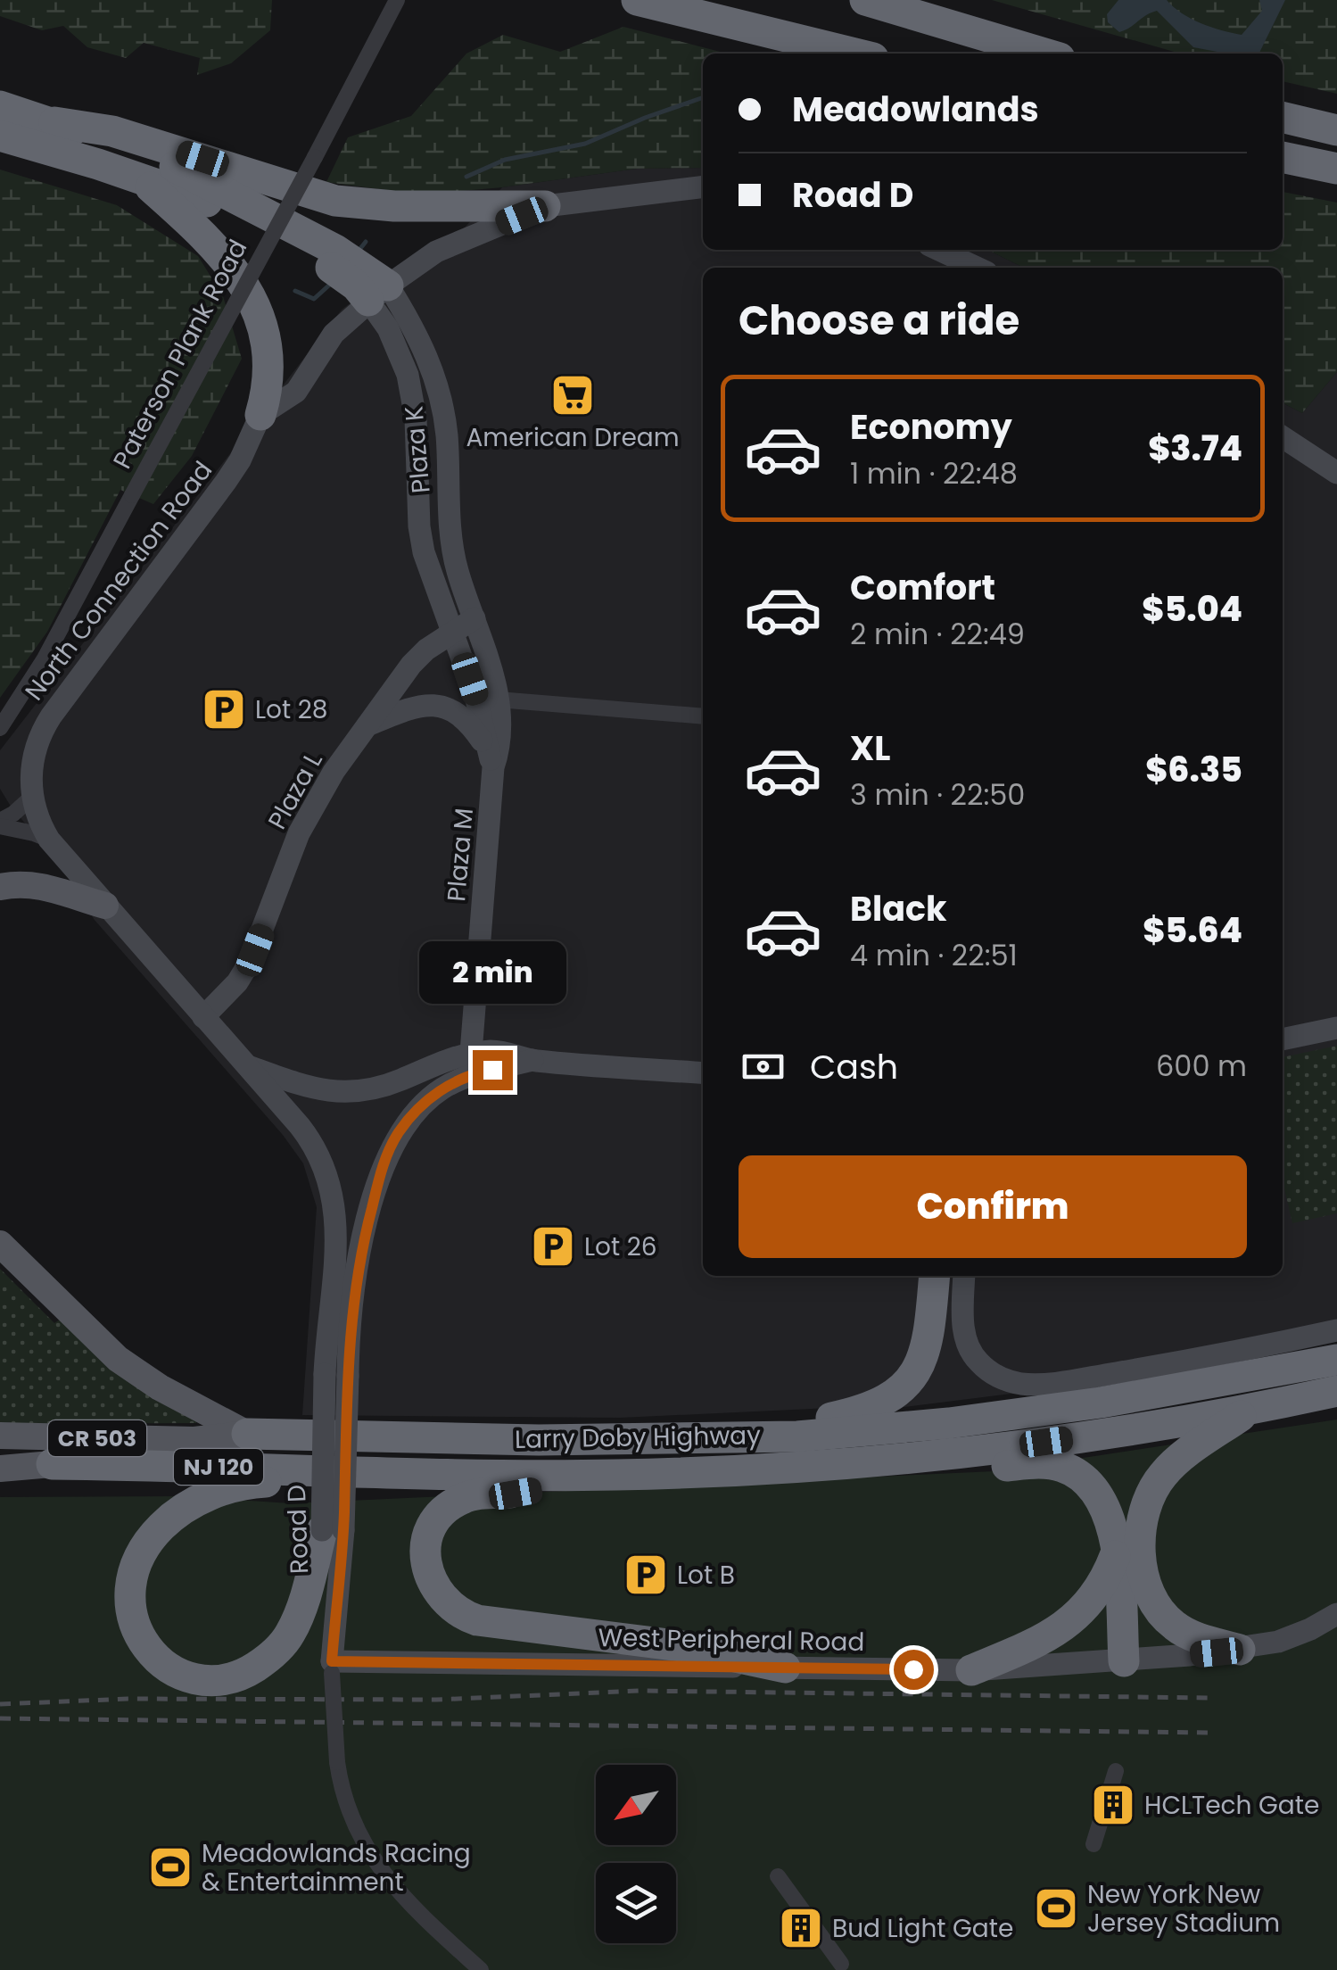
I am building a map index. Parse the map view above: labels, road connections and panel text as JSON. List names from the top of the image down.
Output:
{
  "streets": {
    "highway": ["Larry Doby Highway", "NJ 120"],
    "main road": ["CR 503"],
    "street": [
      "Paterson Plank Road",
      "Plaza K",
      "North Connection Road",
      "Plaza L",
      "Plaza M",
      "Road D",
      "West Peripheral Road"
    ]
  },
  "crossings": [
    ["Plaza K", "Plaza L"],
    ["Plaza K", "Plaza M"],
    ["North Connection Road", "Plaza L"],
    ["North Connection Road", "Road D"],
    ["Plaza L", "Plaza M"],
    ["Larry Doby Highway", "CR 503"],
    ["Road D", "West Peripheral Road"]
  ],
  "places": {
    "supermarket": ["American Dream"],
    "parking": ["Lot 28", "Lot 26", "Lot B"],
    "building": ["HCLTech Gate", "Bud Light Gate"],
    "sports": ["Meadowlands Racing & Entertainment", "New York New Jersey Stadium"]
  },
  "north": "bottom left",
  "page": {
    "banner": ["Meadowlands", "Road D"],
    "heading": "Choose a ride",
    "list": [
      {
        "name": "Economy",
        "note": "1 min · 22:48",
        "value": "$3.74"
      },
      {
        "name": "Comfort",
        "note": "2 min · 22:49",
        "value": "$5.04"
      },
      {
        "name": "XL",
        "note": "3 min · 22:50",
        "value": "$6.35"
      },
      {
        "name": "Black",
        "note": "4 min · 22:51",
        "value": "$5.64"
      }
    ],
    "bubble": "2 min",
    "pay": ["Cash", "600 m"],
    "buttons": "Confirm"
  }
}
